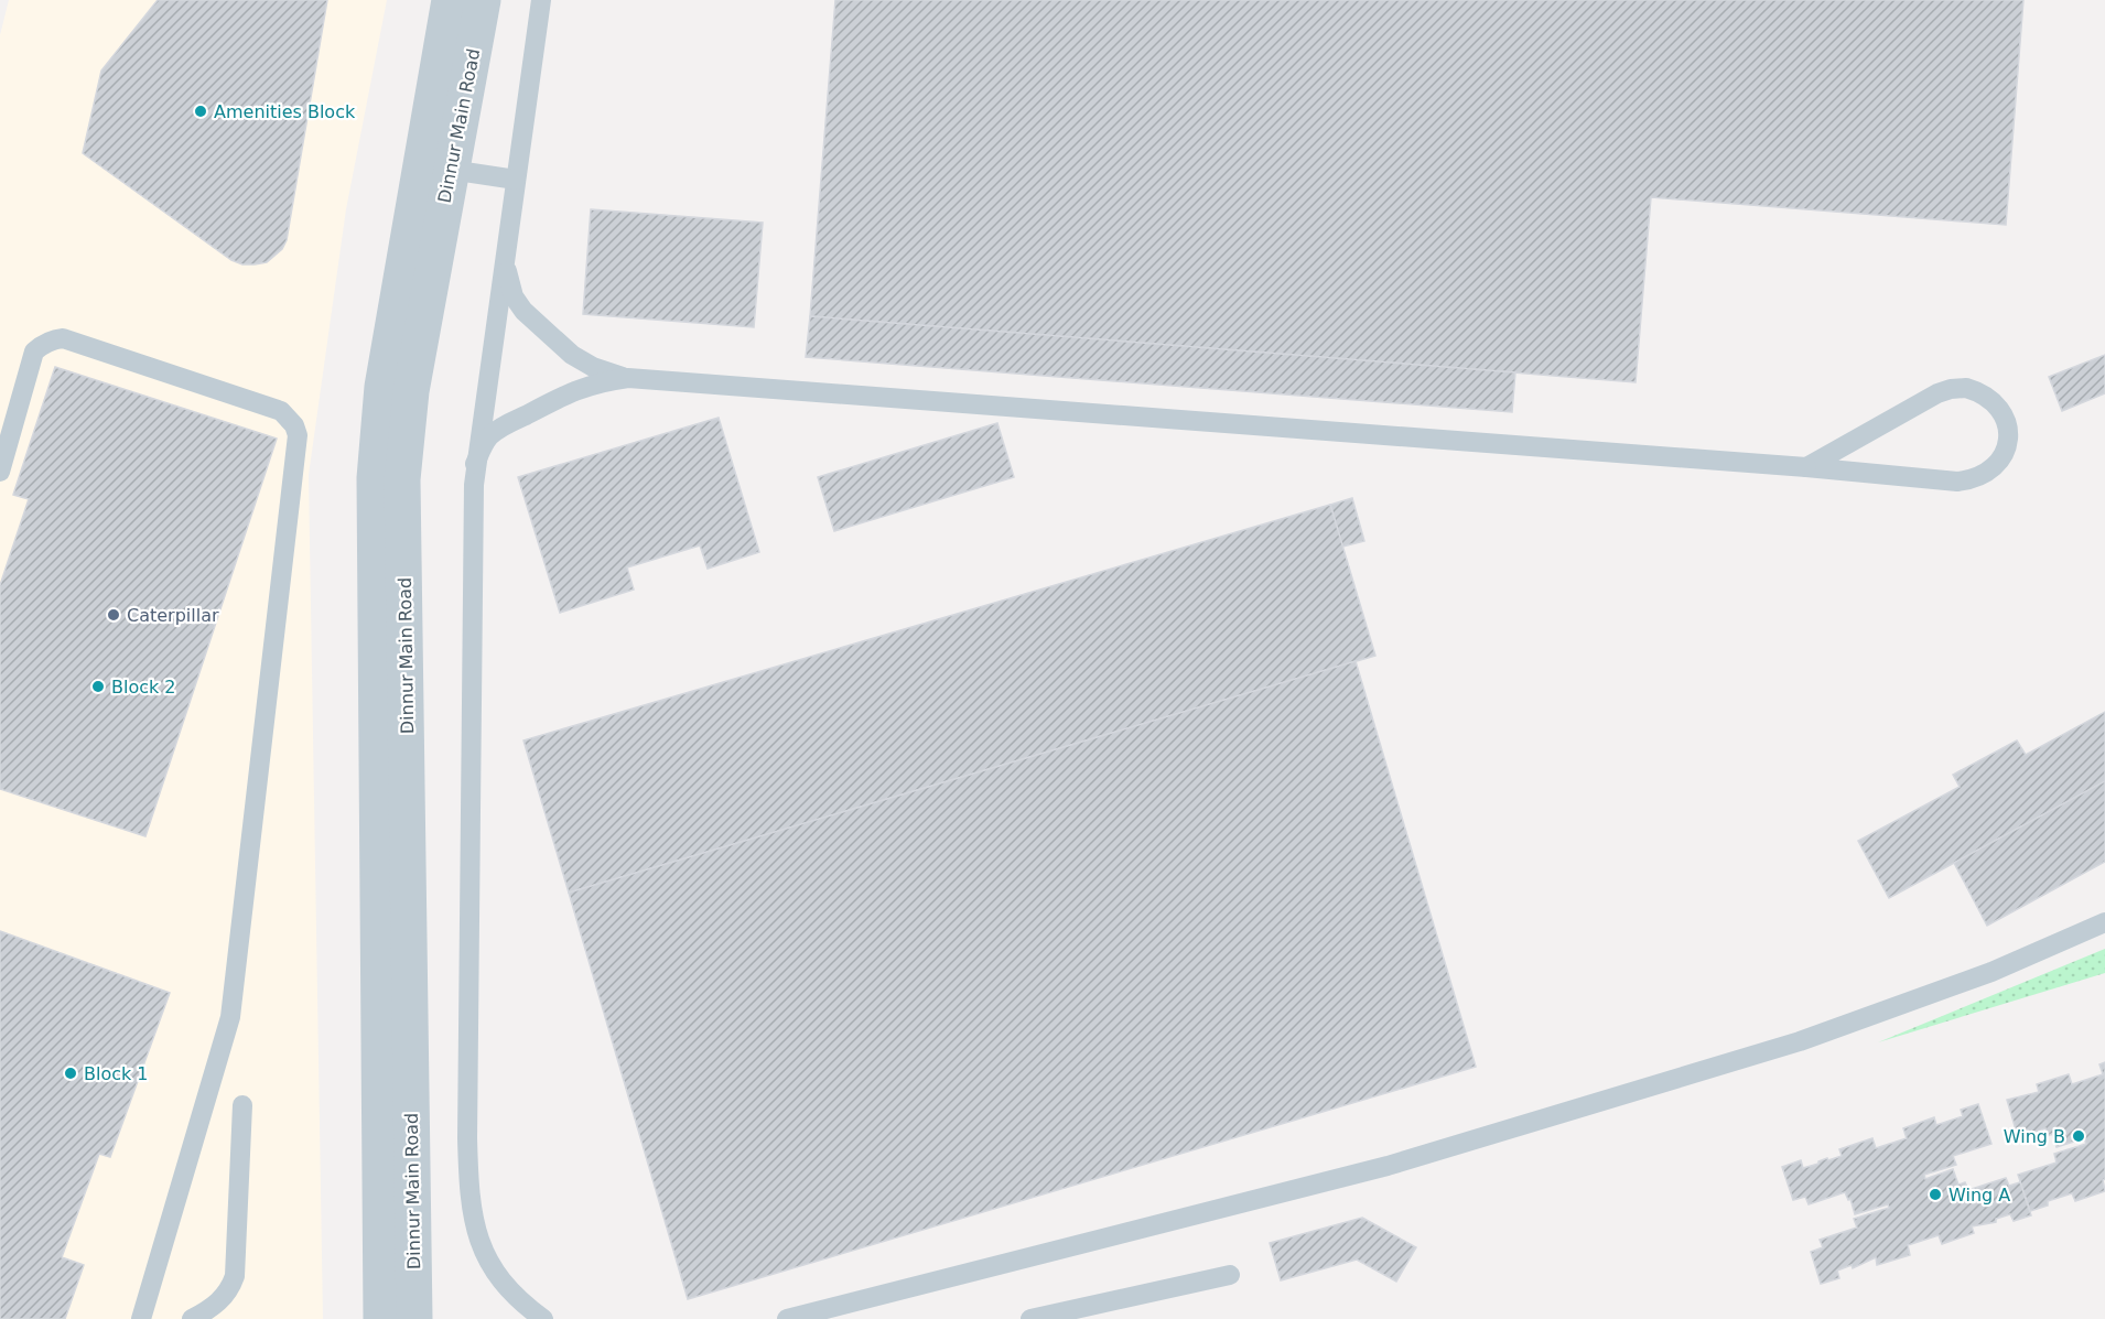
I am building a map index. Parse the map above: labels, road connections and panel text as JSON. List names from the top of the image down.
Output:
{
  "streets": {
    "street": ["Dinnur Main Road"]
  },
  "places": [
    "Amenities Block",
    "Caterpillar",
    "Block 2",
    "Block 1",
    "Wing B",
    "Wing A"
  ]
}
